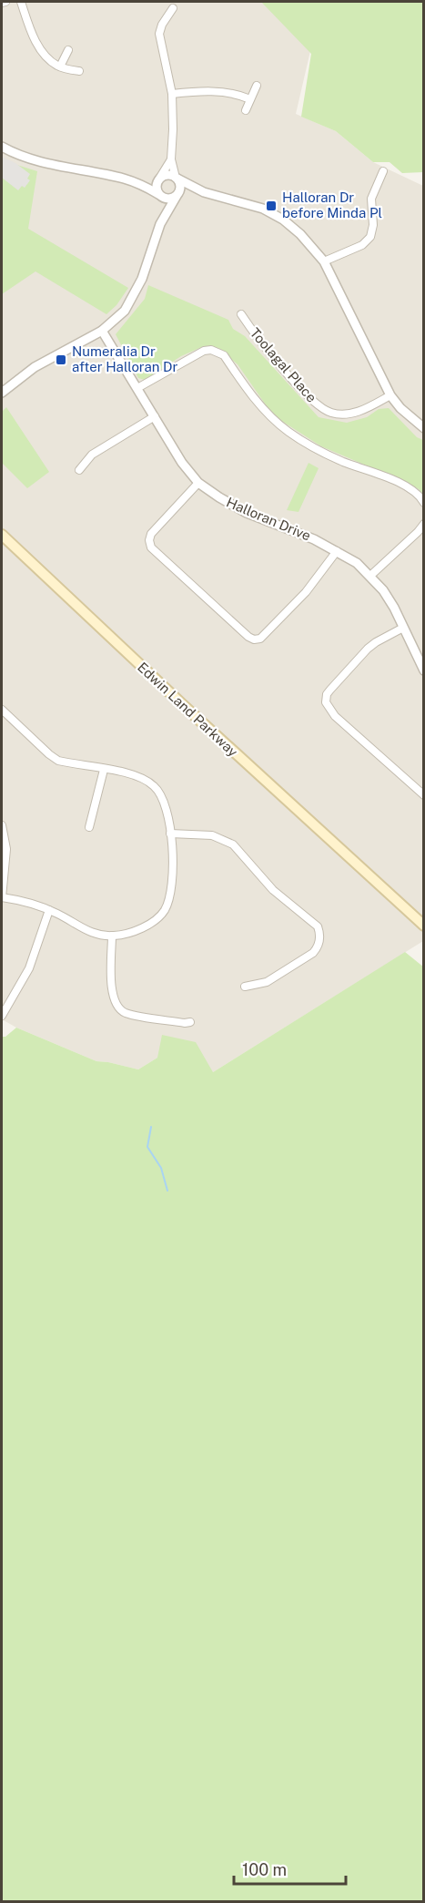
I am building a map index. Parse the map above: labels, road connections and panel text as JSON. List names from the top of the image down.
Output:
{
  "streets": {
    "main road": ["Edwin Land Parkway"],
    "street": ["Toolagal Place", "Halloran Drive"]
  },
  "places": {
    "transit": ["Halloran Dr before Minda Pl", "Numeralia Dr after Halloran Dr"]
  },
  "scale_bar": "100 m"
}
